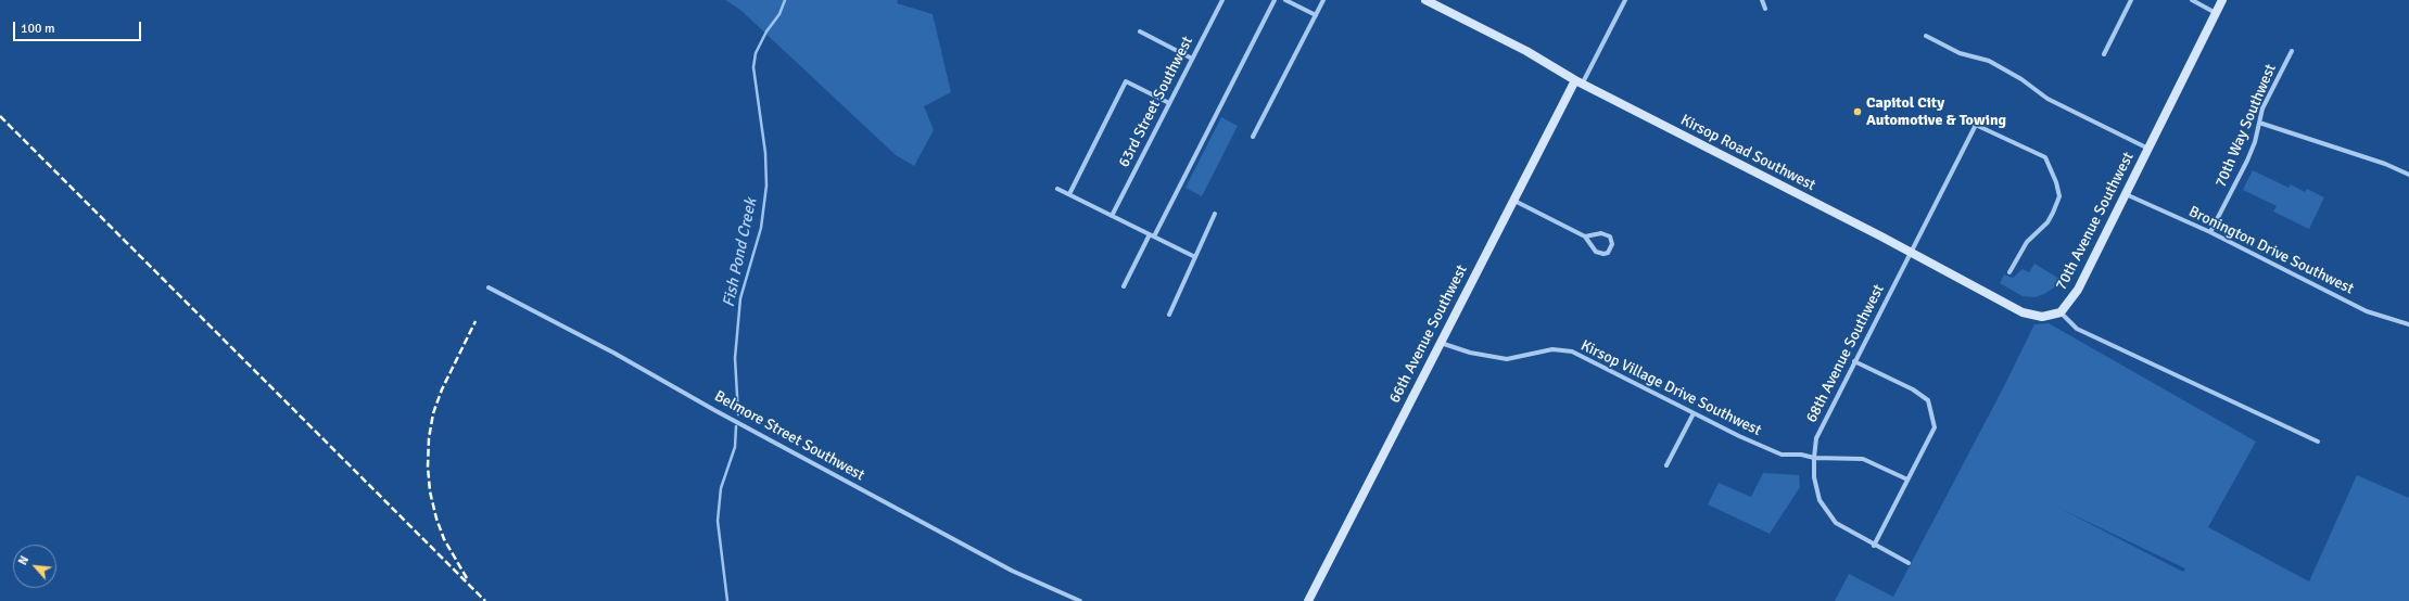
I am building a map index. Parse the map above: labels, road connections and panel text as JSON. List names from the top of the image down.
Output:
{
  "streets": {
    "street": [
      "63rd Street Southwest",
      "70th Way Southwest",
      "Kirsop Road Southwest",
      "70th Avenue Southwest",
      "Bronington Drive Southwest",
      "66th Avenue Southwest",
      "68th Avenue Southwest",
      "Kirsop Village Drive Southwest",
      "Belmore Street Southwest"
    ]
  },
  "crossings": [
    ["70th Way Southwest", "Bronington Drive Southwest"],
    ["Kirsop Road Southwest", "70th Avenue Southwest"],
    ["Kirsop Road Southwest", "66th Avenue Southwest"],
    ["Kirsop Road Southwest", "68th Avenue Southwest"],
    ["70th Avenue Southwest", "Bronington Drive Southwest"],
    ["66th Avenue Southwest", "Kirsop Village Drive Southwest"],
    ["68th Avenue Southwest", "Kirsop Village Drive Southwest"]
  ],
  "water": ["Fish Pond Creek"],
  "places": ["Capitol City Automotive & Towing"],
  "scale_bar": "100 m",
  "north": "top left"
}
